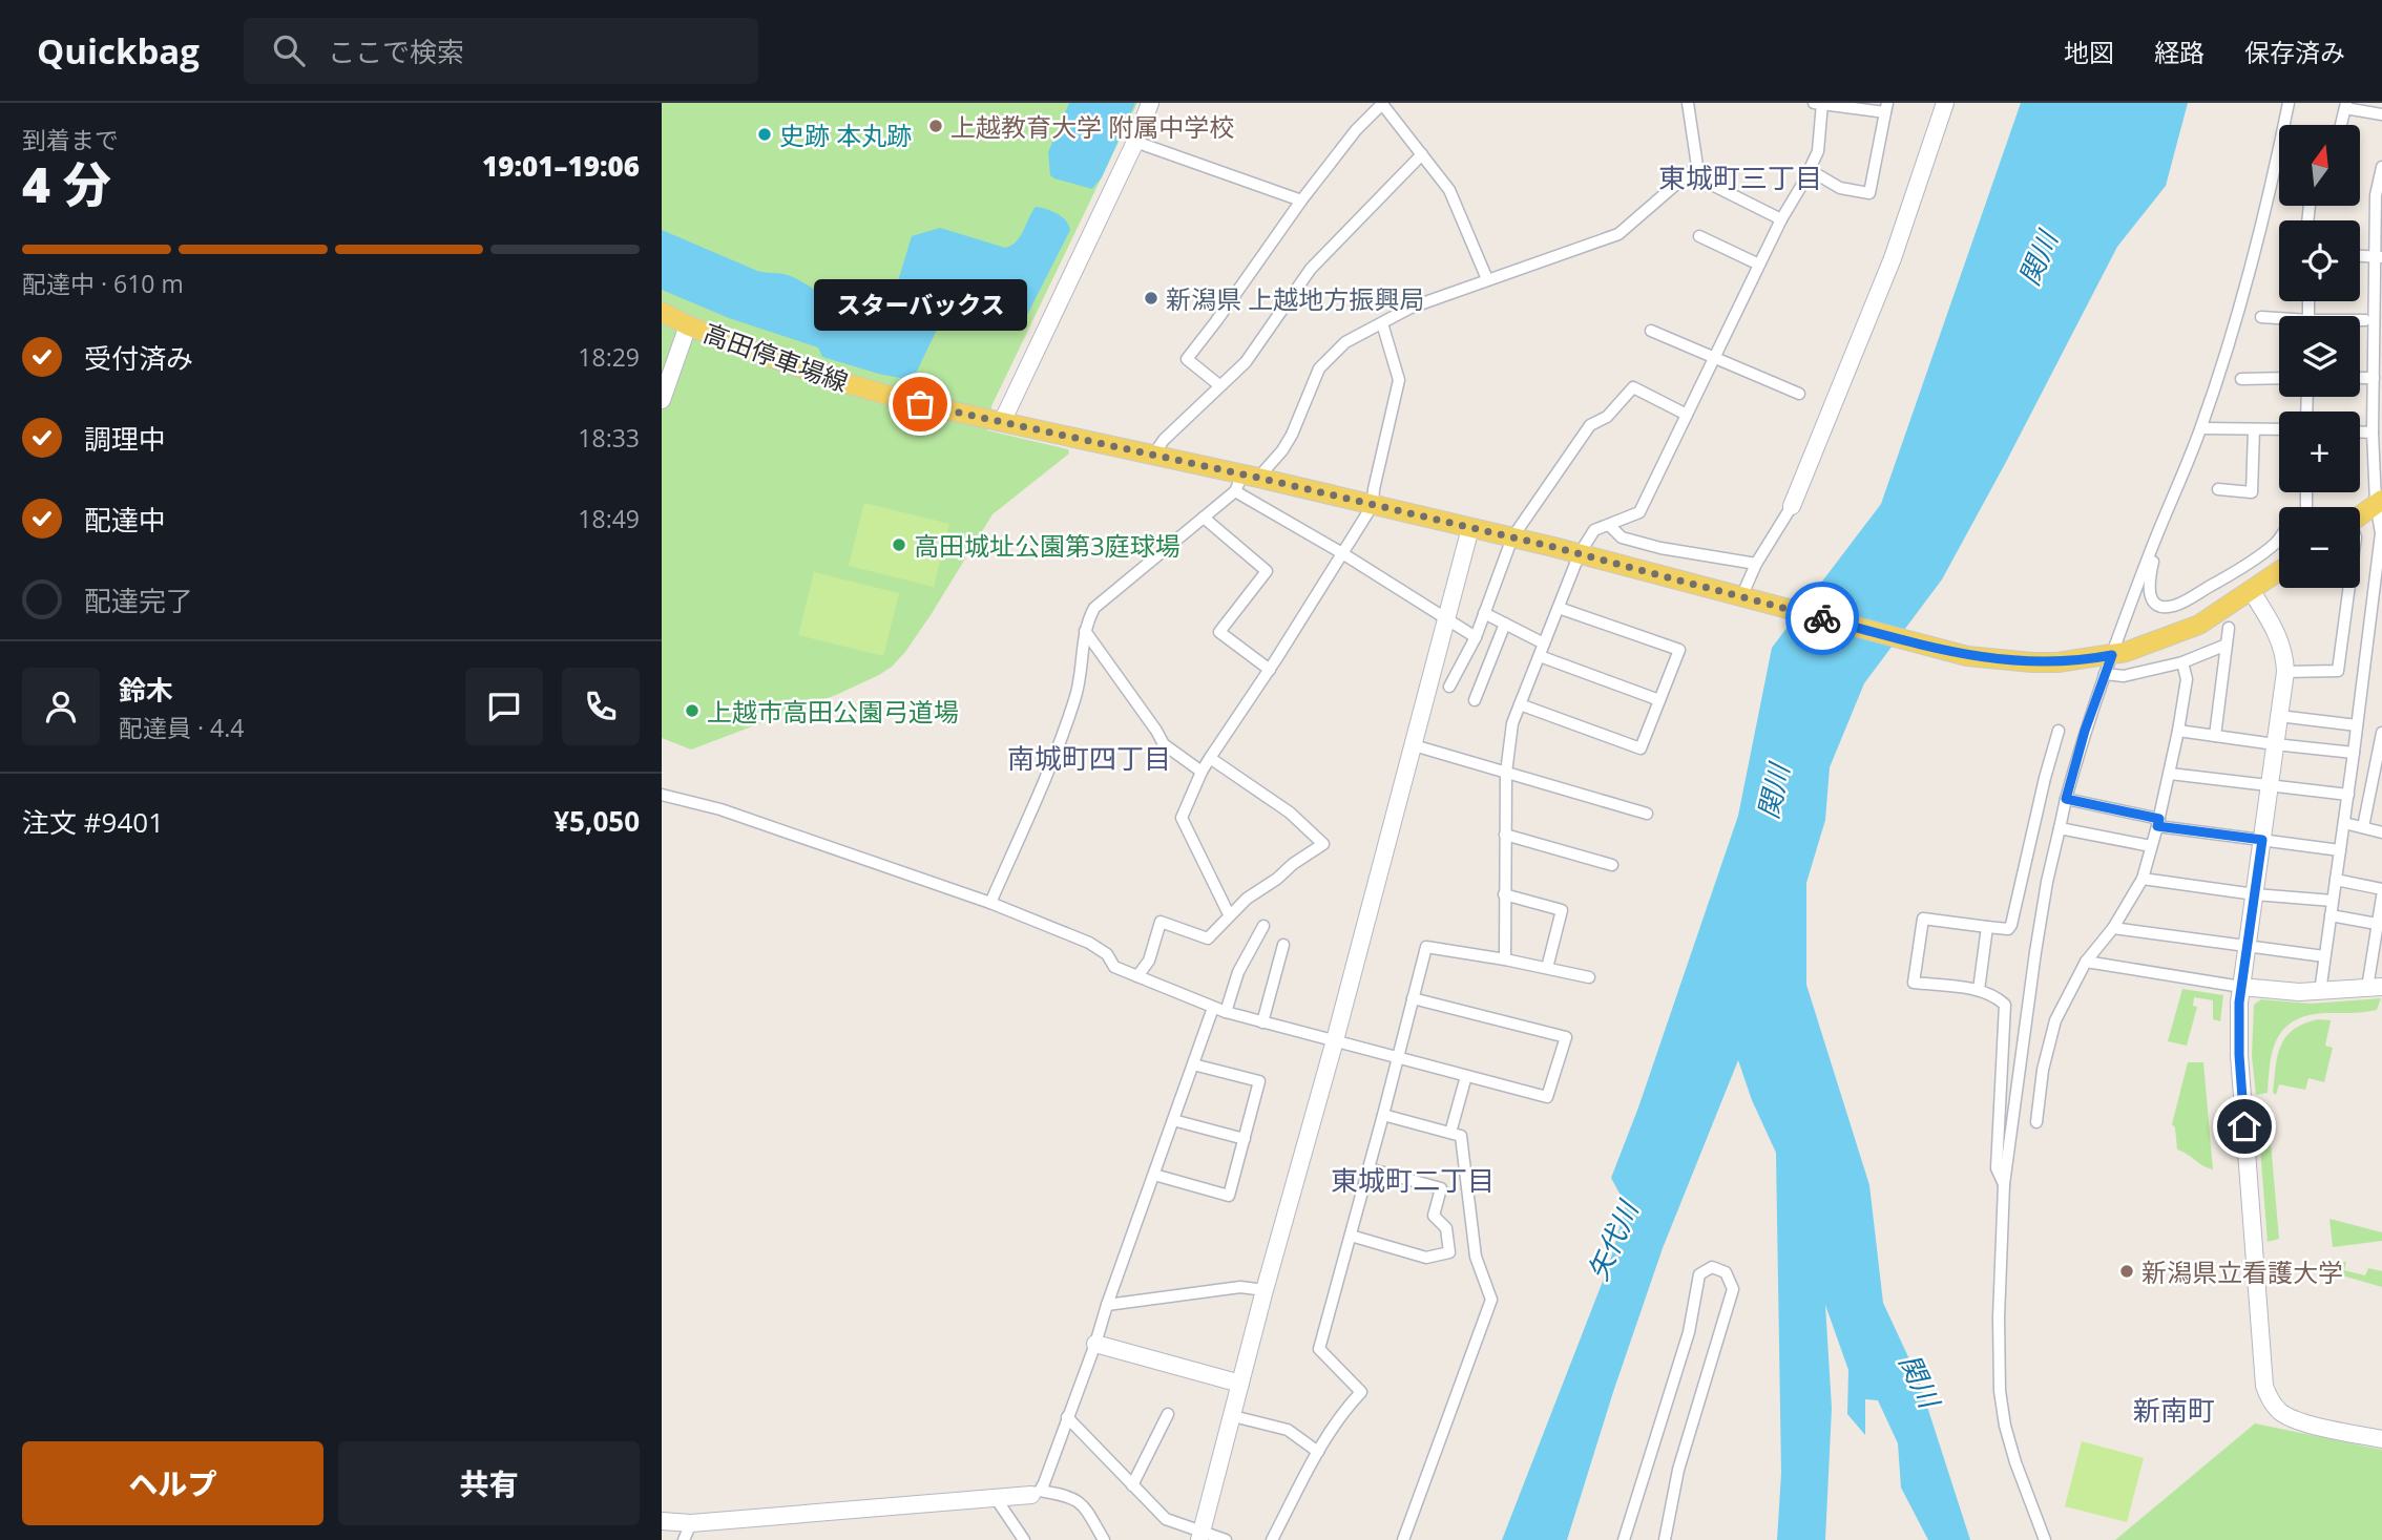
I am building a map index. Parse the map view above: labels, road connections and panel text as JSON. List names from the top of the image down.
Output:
{
  "streets": {
    "main road": ["高田停車場線"]
  },
  "districts": [
    "東城町三丁目",
    "南城町四丁目",
    "東城町二丁目",
    "新南町"
  ],
  "water": ["関川", "矢代川"],
  "places": [
    "上越教育大学 附属中学校",
    "史跡 本丸跡",
    "新潟県 上越地方振興局",
    "スターバックス",
    "高田城址公園第3庭球場",
    "上越市高田公園弓道場",
    "新潟県立看護大学"
  ],
  "north": "top",
  "page": {
    "header": "Quickbag",
    "search": "ここで検索",
    "nav": ["地図", "経路", "保存済み"],
    "heading": ["4 分", "到着まで", "19:01–19:06"],
    "panel": [
      "鈴木",
      "配達員 · 4.4",
      "注文 #9401",
      "¥5,050"
    ],
    "map_buttons": ["+", "−"],
    "bar": "配達中 · 610 m",
    "bubble": "スターバックス",
    "list": [
      ["受付済み", "18:29"],
      ["調理中", "18:33"],
      ["配達中", "18:49"],
      "配達完了"
    ],
    "buttons": ["ヘルプ", "共有"]
  }
}
